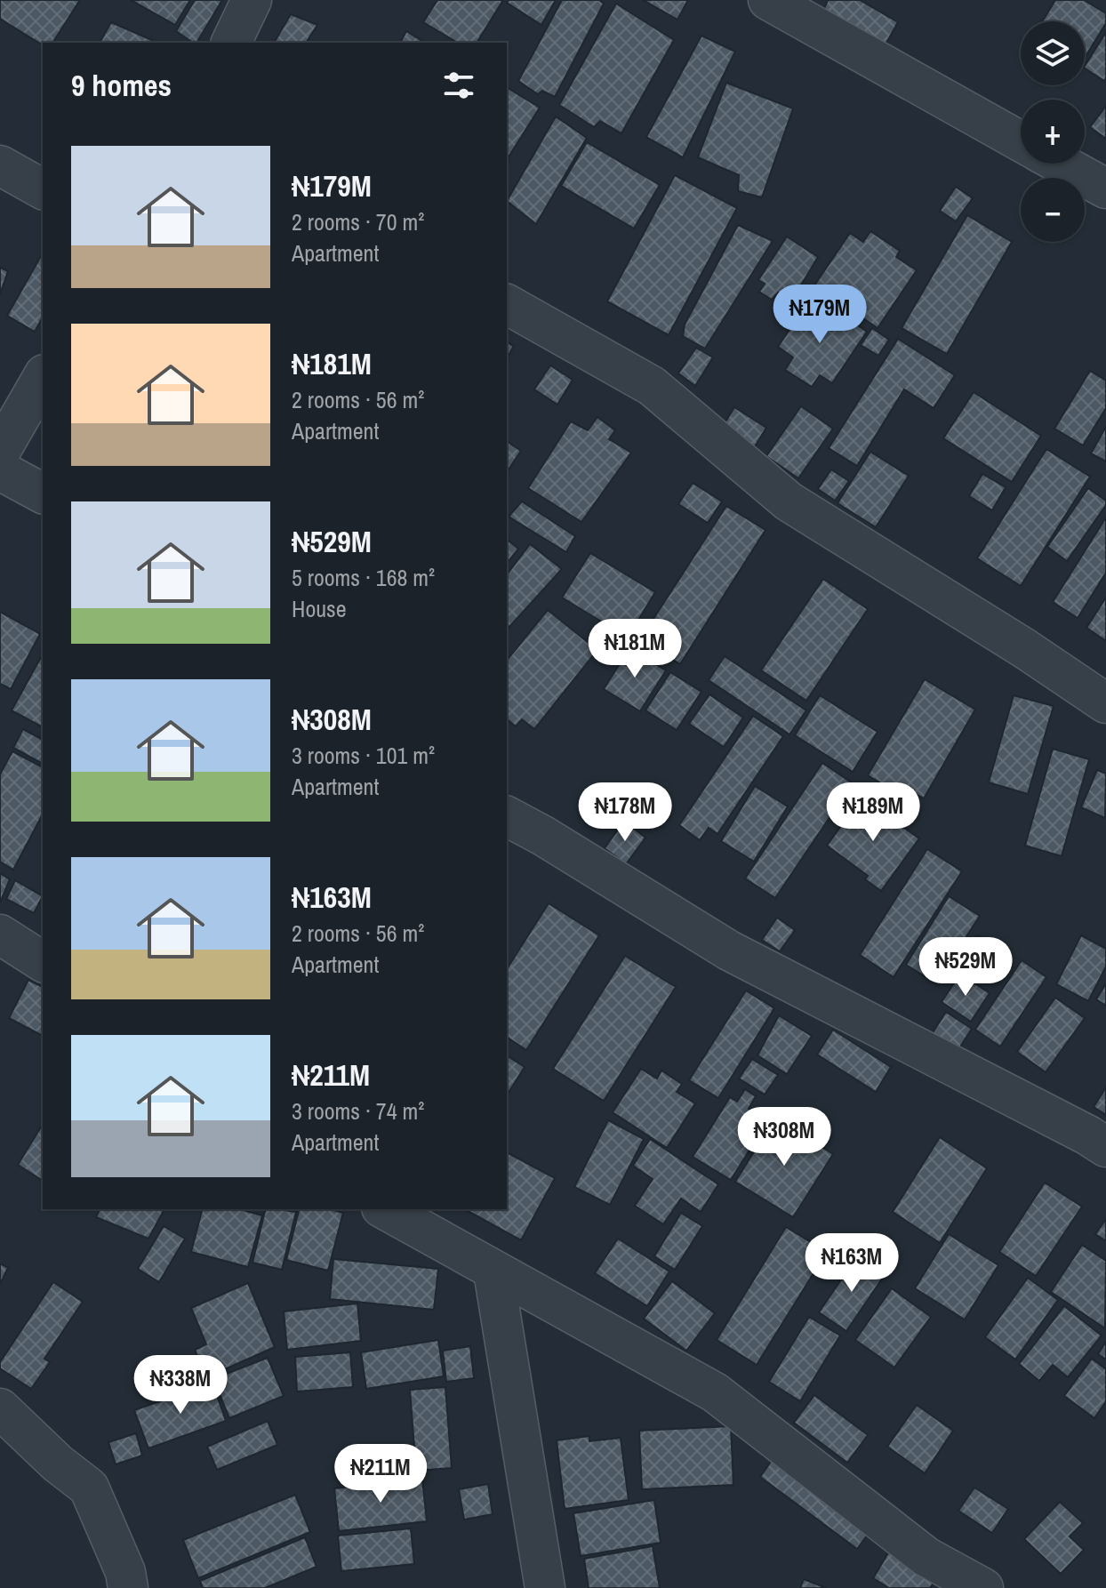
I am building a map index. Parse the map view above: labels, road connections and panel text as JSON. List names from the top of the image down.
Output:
{
  "page": {
    "map_buttons": ["+", "−"],
    "heading": "9 homes",
    "list": [
      {
        "name": "₦179M",
        "note": "2 rooms · 70 m² · Apartment"
      },
      {
        "name": "₦181M",
        "note": "2 rooms · 56 m² · Apartment"
      },
      {
        "name": "₦529M",
        "note": "5 rooms · 168 m² · House"
      },
      {
        "name": "₦308M",
        "note": "3 rooms · 101 m² · Apartment"
      },
      {
        "name": "₦163M",
        "note": "2 rooms · 56 m² · Apartment"
      },
      {
        "name": "₦211M",
        "note": "3 rooms · 74 m² · Apartment"
      }
    ],
    "price": [
      "₦179M",
      "₦181M",
      "₦178M",
      "₦189M",
      "₦529M",
      "₦308M",
      "₦163M",
      "₦338M",
      "₦211M"
    ]
  }
}
